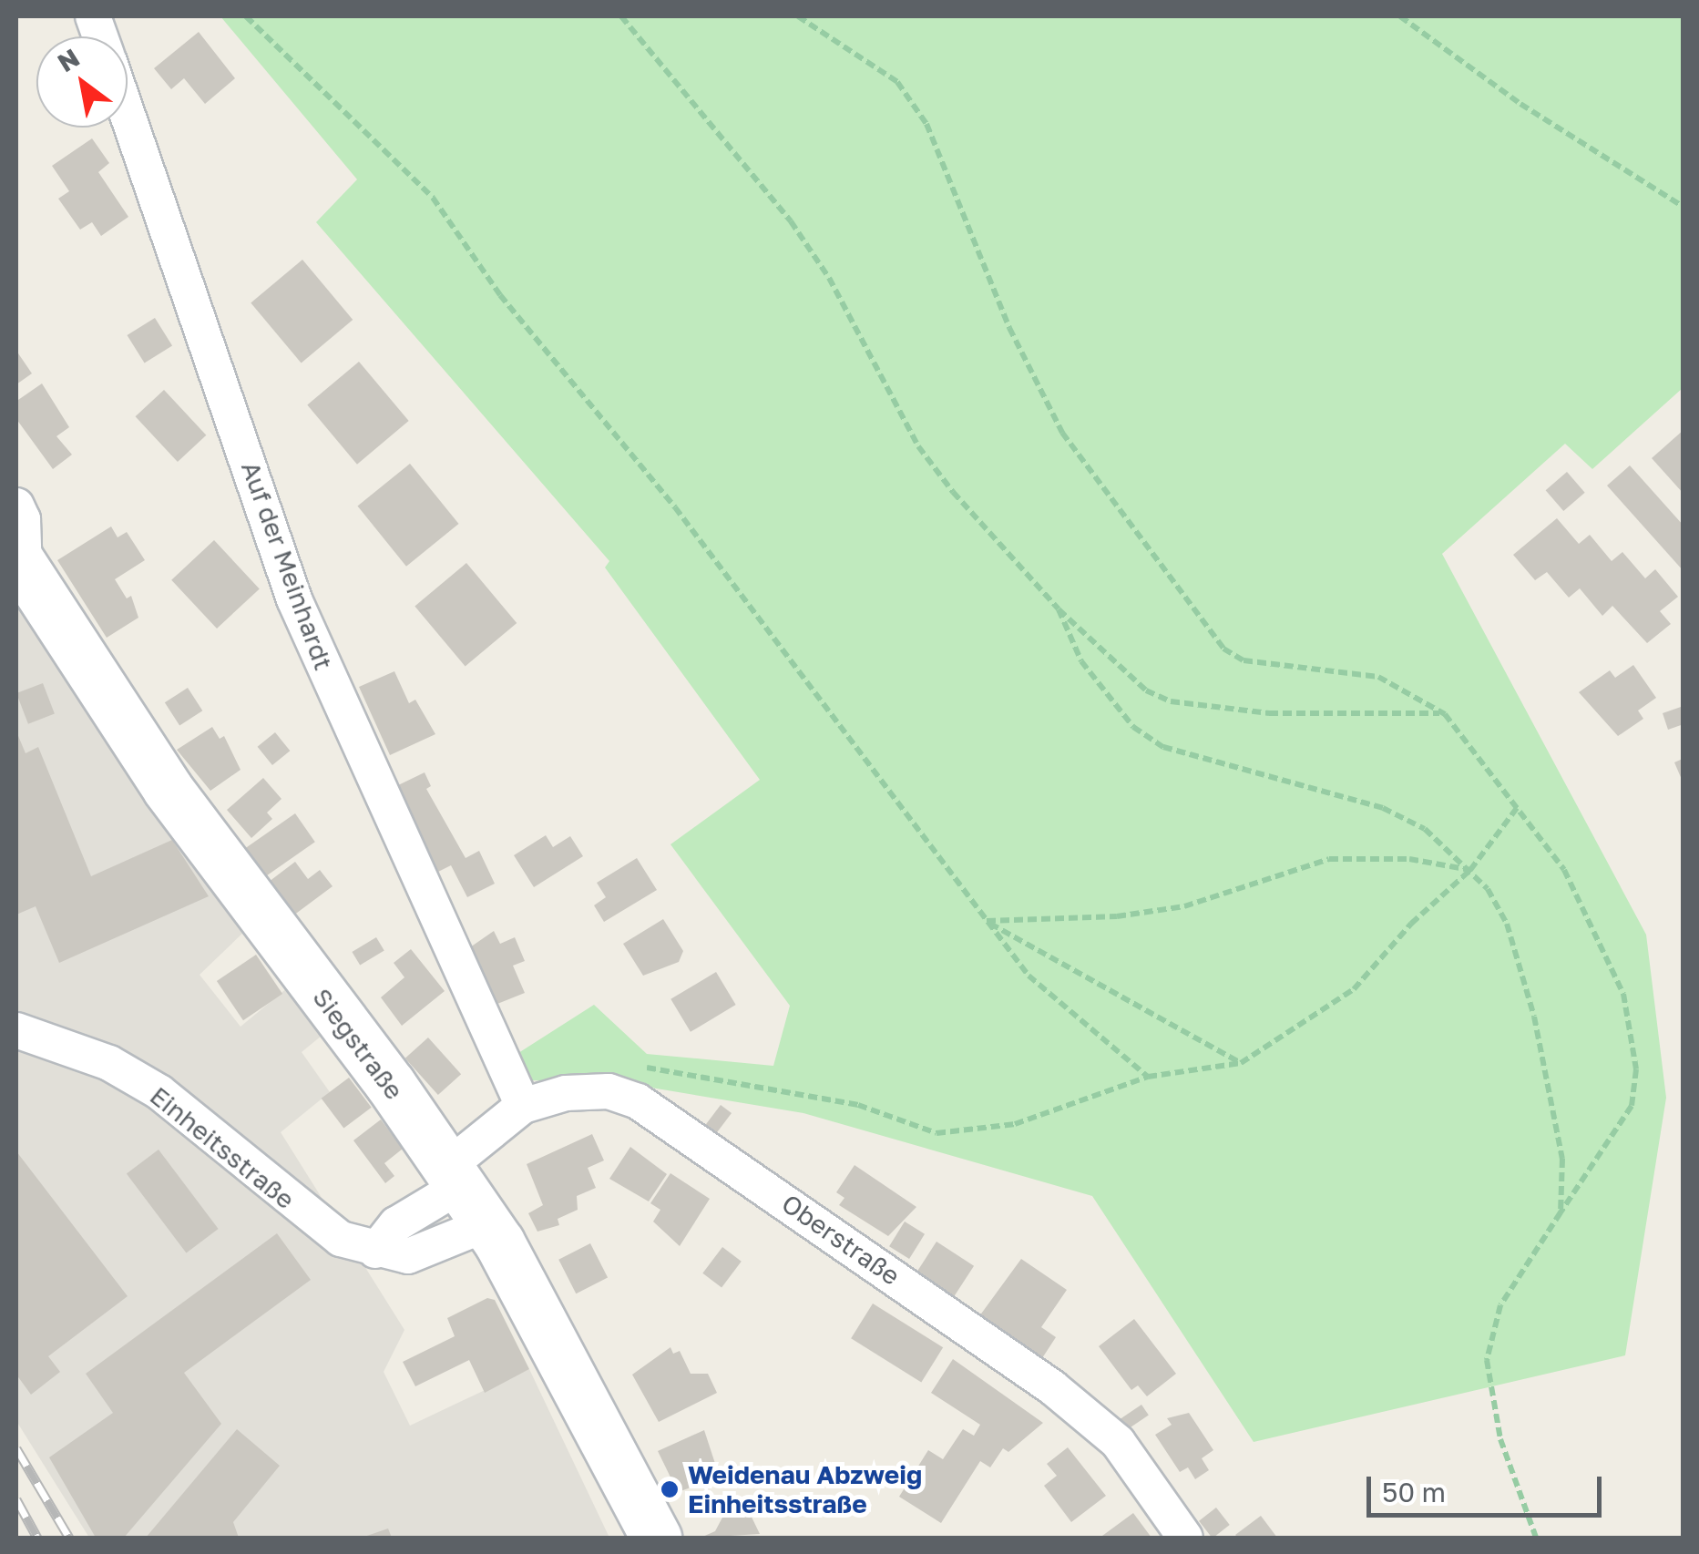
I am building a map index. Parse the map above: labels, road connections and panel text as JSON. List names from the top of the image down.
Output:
{
  "streets": {
    "street": [
      "Auf der Meinhardt",
      "Siegstraße",
      "Einheitsstraße",
      "Oberstraße"
    ]
  },
  "crossings": [
    ["Auf der Meinhardt", "Oberstraße"],
    ["Siegstraße", "Einheitsstraße"],
    ["Siegstraße", "Oberstraße"],
    ["Einheitsstraße", "Oberstraße"]
  ],
  "places": ["Weidenau Abzweig Einheitsstraße"],
  "scale_bar": "50 m",
  "north": "top left"
}
